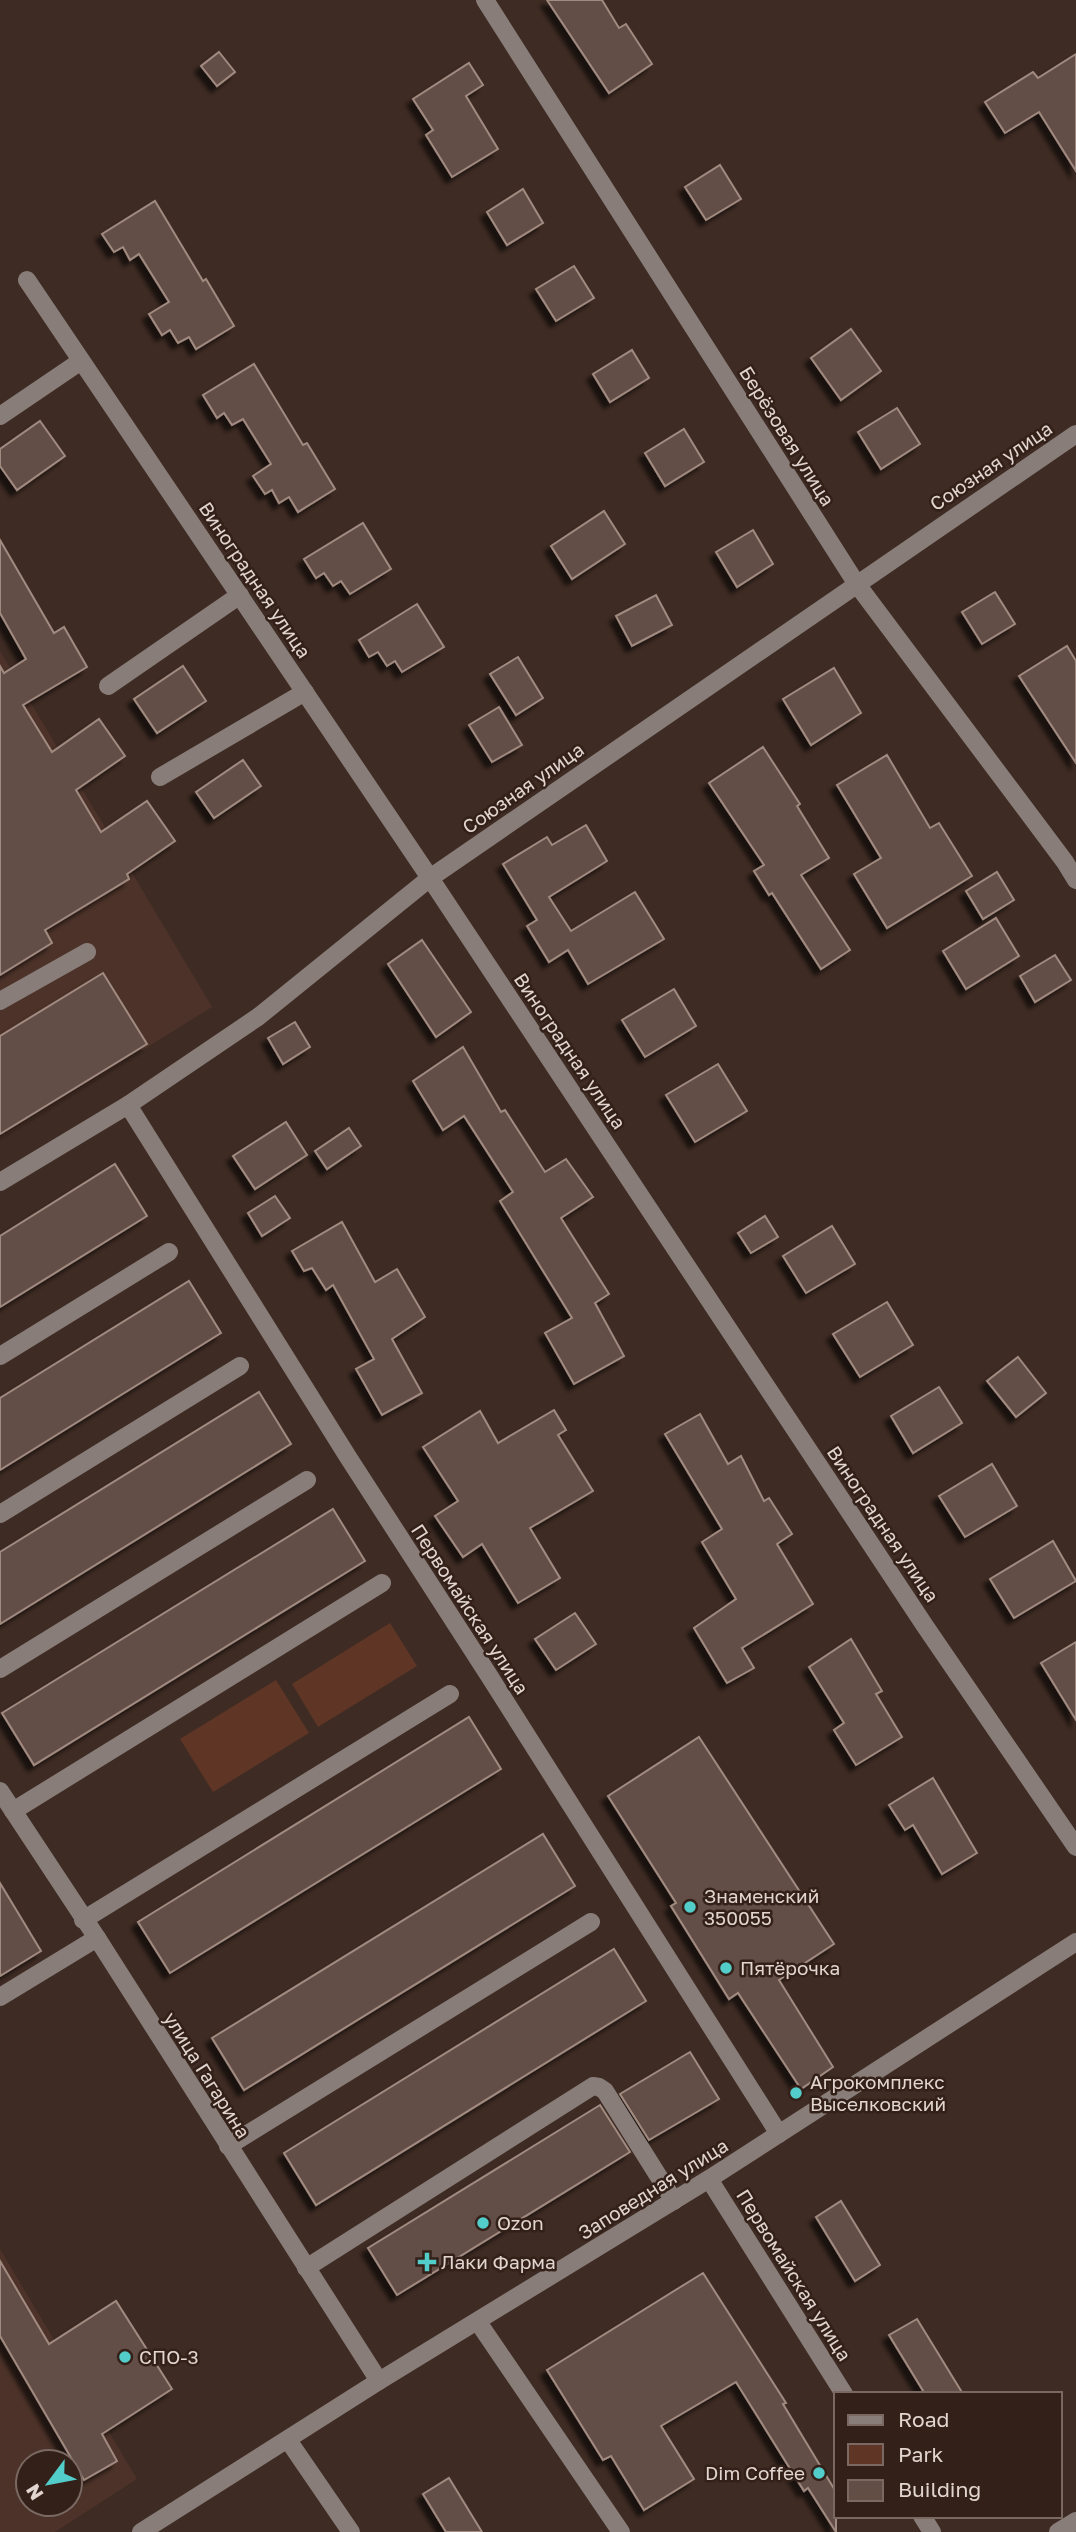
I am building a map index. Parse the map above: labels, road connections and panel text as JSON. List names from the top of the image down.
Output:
{
  "streets": {
    "street": [
      "Берёзовая улица",
      "Союзная улица",
      "Виноградная улица",
      "Первомайская улица",
      "улица Гагарина",
      "Заповедная улица"
    ]
  },
  "crossings": [
    ["Берёзовая улица", "Союзная улица"],
    ["Союзная улица", "Виноградная улица"],
    ["Союзная улица", "Первомайская улица"],
    ["Первомайская улица", "Заповедная улица"],
    ["улица Гагарина", "Заповедная улица"]
  ],
  "places": {
    "other": [
      "Знаменский 350055",
      "Пятёрочка",
      "Агрокомплекс Выселковский",
      "Ozon",
      "СПО-3",
      "Dim Coffee"
    ],
    "health": ["Лаки Фарма"]
  },
  "legend": ["Road", "Park", "Building"],
  "north": "bottom left"
}
